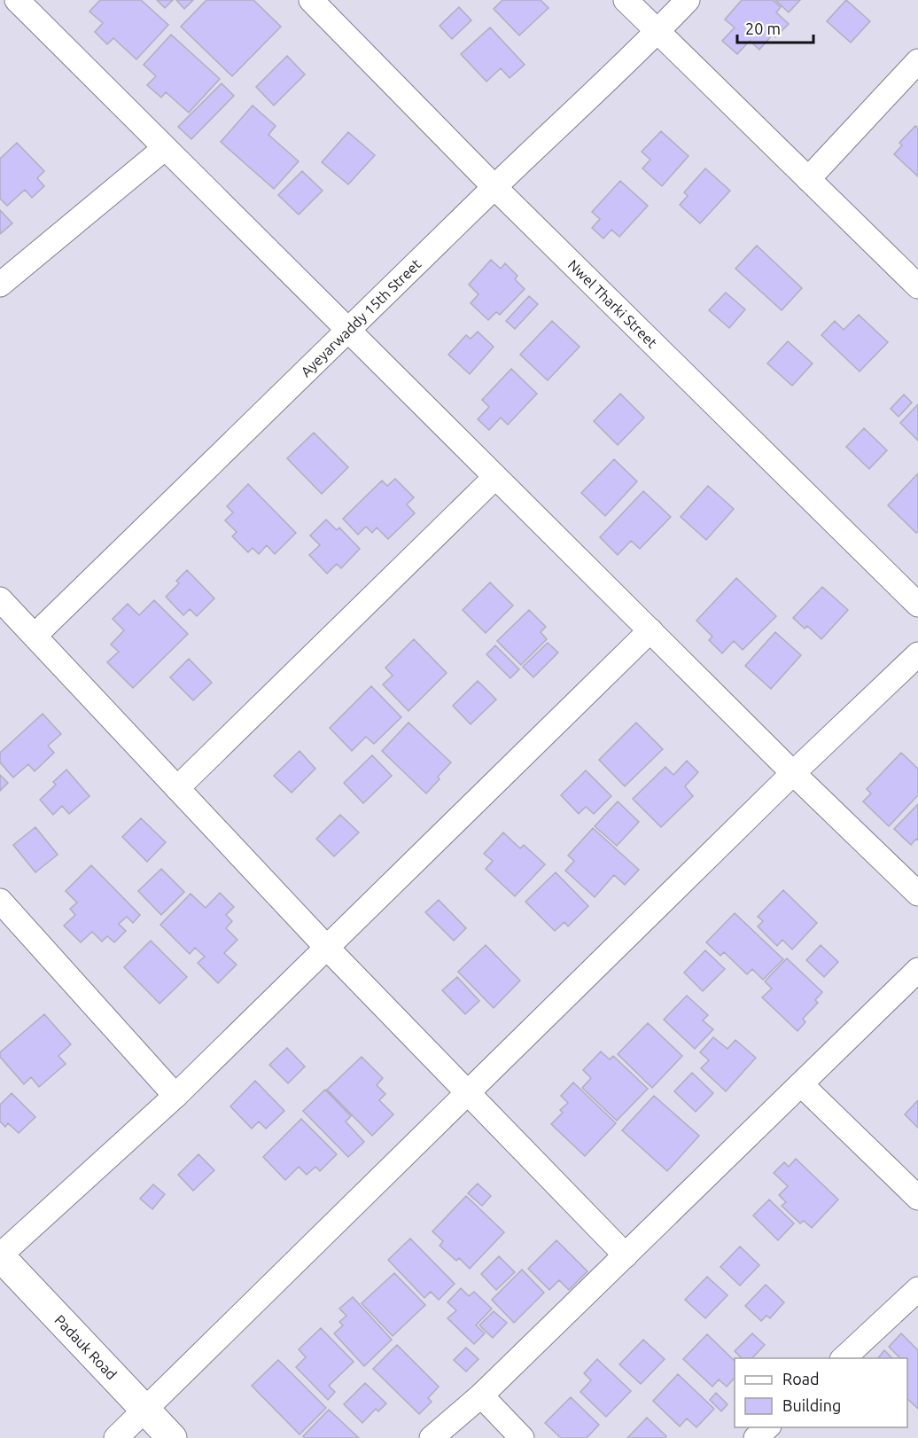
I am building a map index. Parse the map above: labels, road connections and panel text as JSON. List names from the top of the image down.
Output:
{
  "streets": {
    "street": ["Nwel Tharki Street", "Ayeyarwaddy 15th Street", "Padauk Road"]
  },
  "crossings": [
    ["Nwel Tharki Street", "Ayeyarwaddy 15th Street"]
  ],
  "legend": ["Road", "Building"],
  "scale_bar": "20 m"
}
